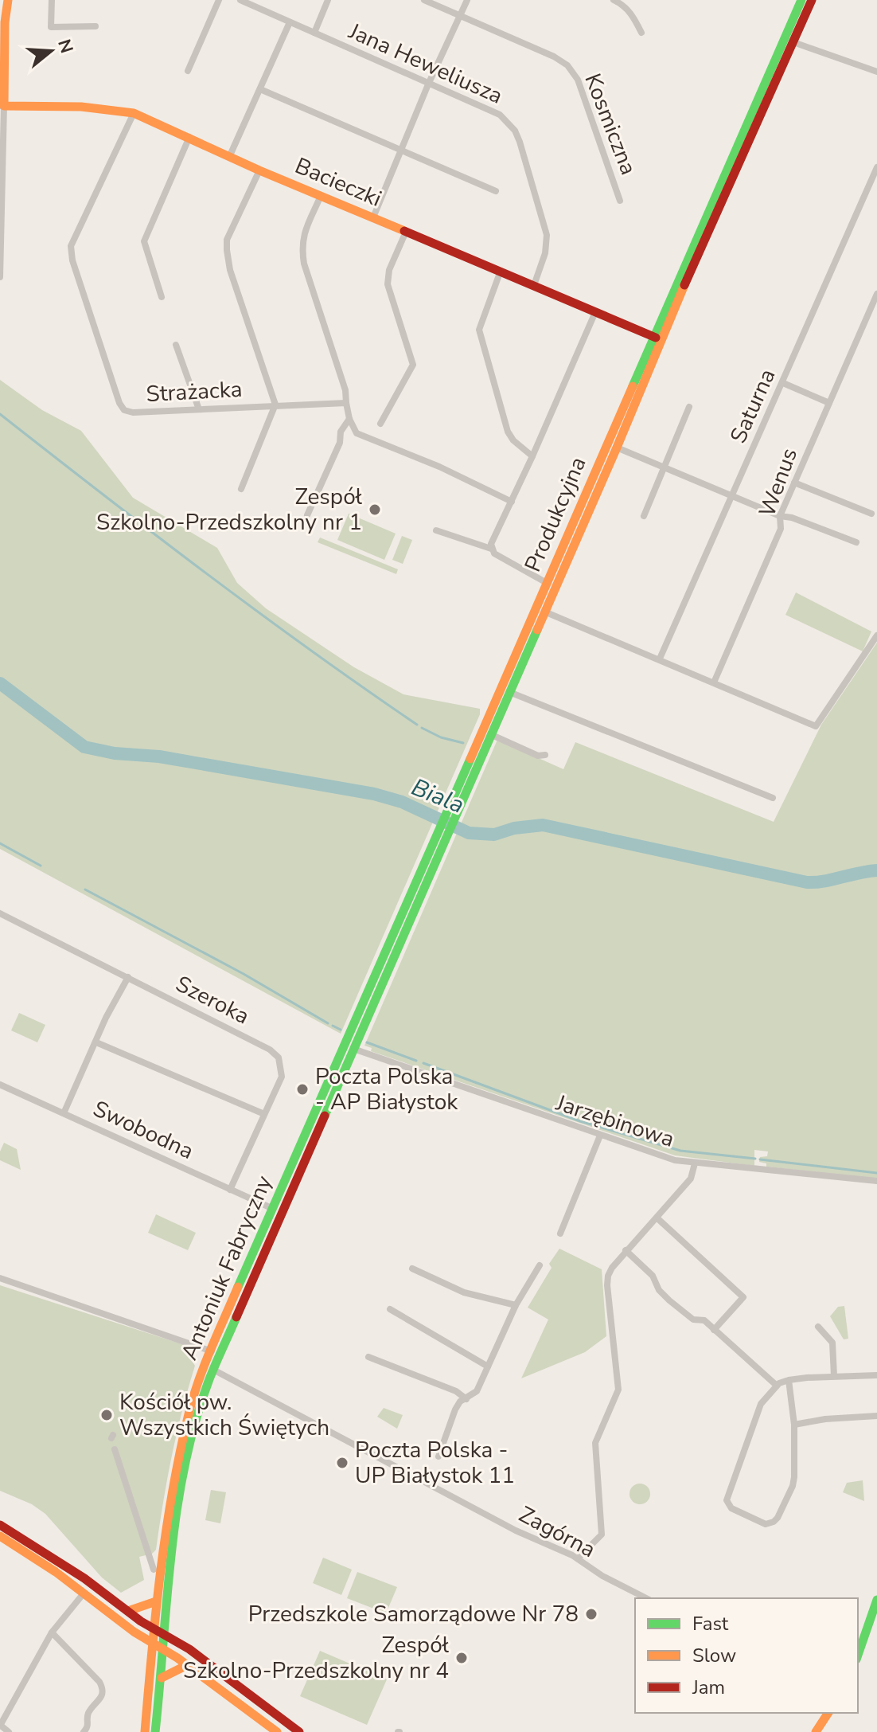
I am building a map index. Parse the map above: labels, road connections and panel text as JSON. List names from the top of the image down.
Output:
{
  "streets": {
    "main road": ["Bacieczki", "Produkcyjna", "Antoniuk Fabryczny"],
    "street": [
      "Jana Heweliusza",
      "Kosmiczna",
      "Strażacka",
      "Saturna",
      "Wenus",
      "Szeroka",
      "Jarzębinowa",
      "Swobodna",
      "Zagórna"
    ]
  },
  "crossings": [
    ["Jana Heweliusza", "Bacieczki"],
    ["Bacieczki", "Strażacka"],
    ["Bacieczki", "Produkcyjna"],
    ["Produkcyjna", "Jarzębinowa"],
    ["Produkcyjna", "Antoniuk Fabryczny"],
    ["Szeroka", "Swobodna"],
    ["Jarzębinowa", "Antoniuk Fabryczny"],
    ["Swobodna", "Antoniuk Fabryczny"],
    ["Antoniuk Fabryczny", "Zagórna"]
  ],
  "water": ["Biala"],
  "places": [
    "Zespół Szkolno-Przedszkolny nr 1",
    "Poczta Polska - AP Białystok",
    "Kościół pw. Wszystkich Świętych",
    "Poczta Polska - UP Białystok 11",
    "Przedszkole Samorządowe Nr 78",
    "Zespół Szkolno-Przedszkolny nr 4"
  ],
  "legend": ["Fast", "Slow", "Jam"],
  "north": "right"
}
